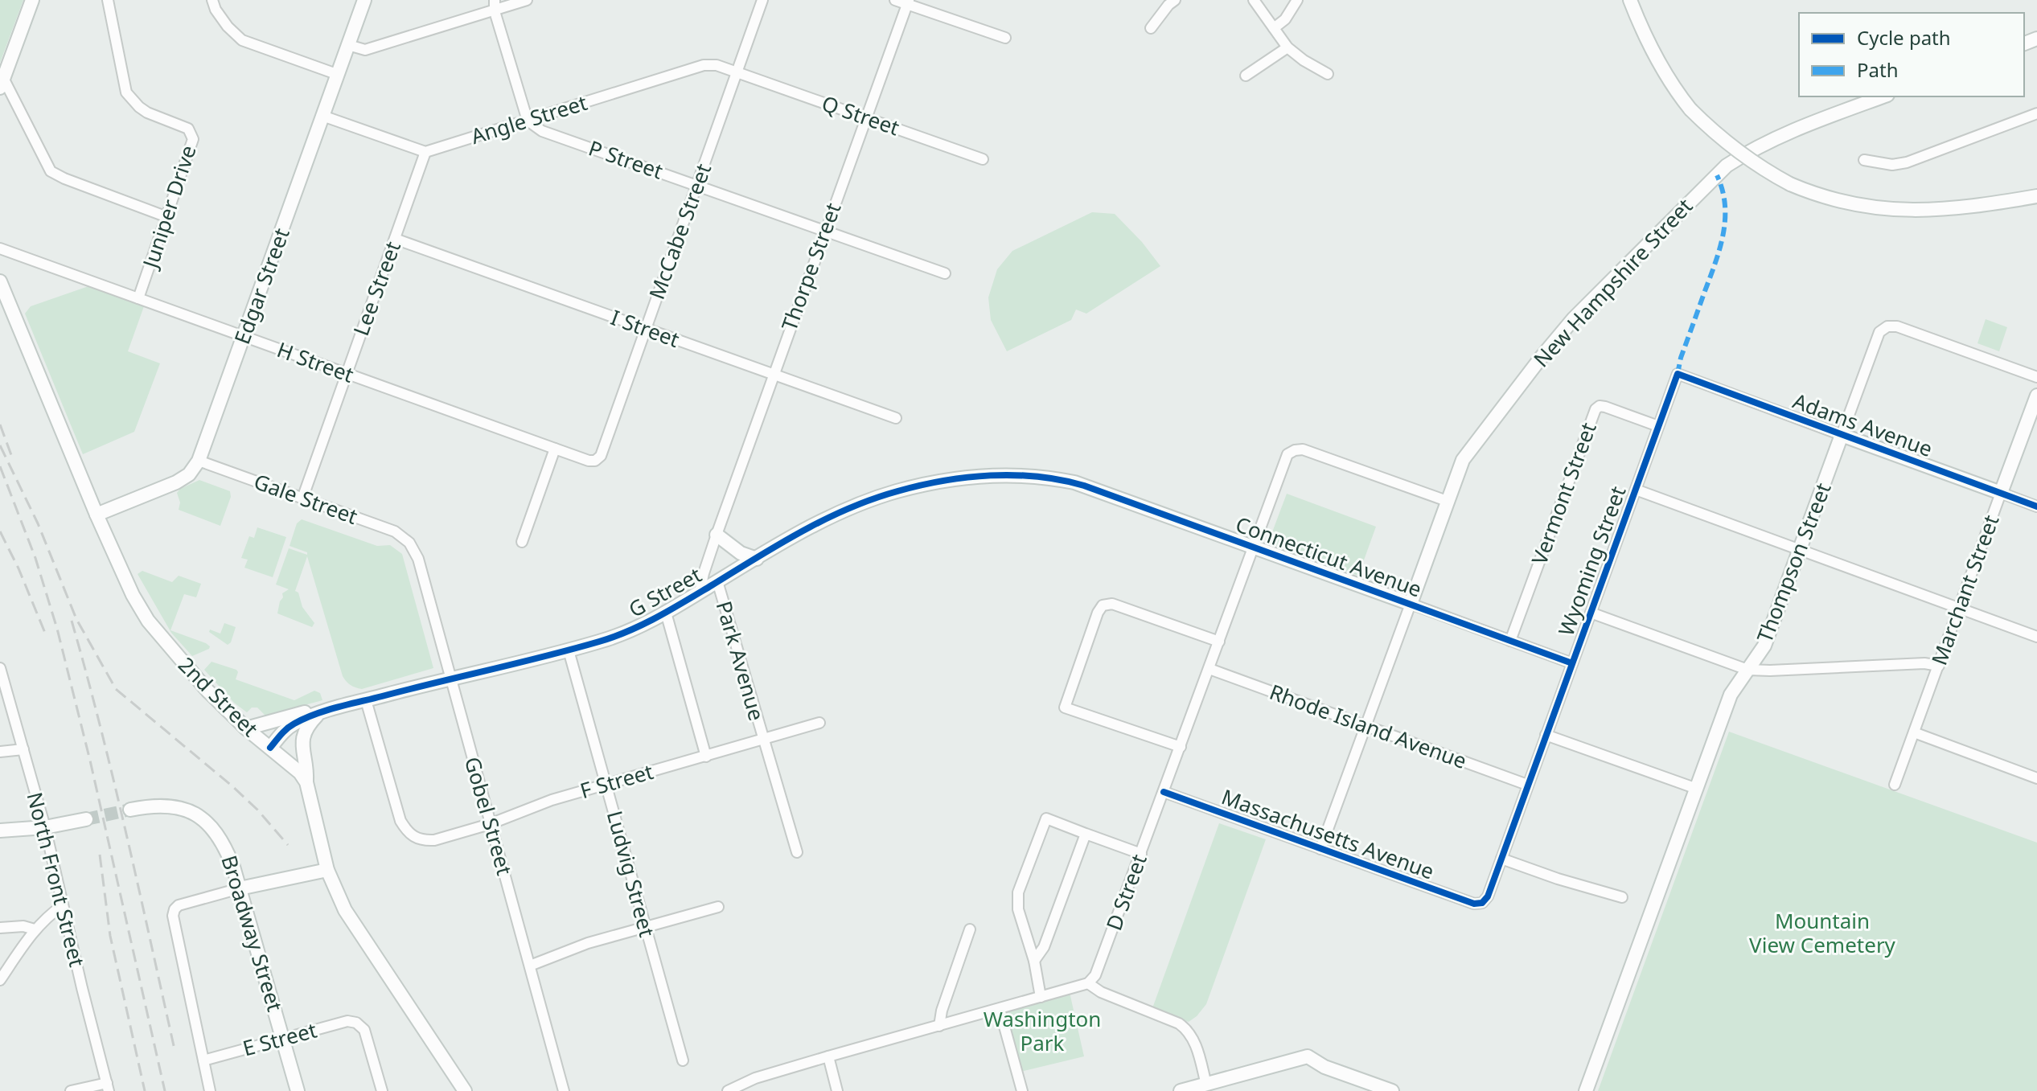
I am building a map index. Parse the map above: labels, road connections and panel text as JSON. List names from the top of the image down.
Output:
{
  "streets": {
    "street": [
      "Q Street",
      "Angle Street",
      "P Street",
      "Juniper Drive",
      "McCabe Street",
      "Thorpe Street",
      "New Hampshire Street",
      "Edgar Street",
      "Lee Street",
      "I Street",
      "H Street",
      "Adams Avenue",
      "Vermont Street",
      "Gale Street",
      "Connecticut Avenue",
      "Wyoming Street",
      "Thompson Street",
      "Marchant Street",
      "G Street",
      "Park Avenue",
      "2nd Street",
      "Rhode Island Avenue",
      "F Street",
      "Gobel Street",
      "Massachusetts Avenue",
      "Ludvig Street",
      "North Front Street",
      "D Street",
      "Broadway Street",
      "E Street"
    ]
  },
  "crossings": [
    ["Q Street", "Angle Street"],
    ["Q Street", "McCabe Street"],
    ["Q Street", "Thorpe Street"],
    ["Angle Street", "P Street"],
    ["Angle Street", "McCabe Street"],
    ["Angle Street", "Lee Street"],
    ["P Street", "McCabe Street"],
    ["P Street", "Thorpe Street"],
    ["Juniper Drive", "H Street"],
    ["McCabe Street", "I Street"],
    ["McCabe Street", "H Street"],
    ["Thorpe Street", "I Street"],
    ["Thorpe Street", "G Street"],
    ["New Hampshire Street", "Connecticut Avenue"],
    ["New Hampshire Street", "Rhode Island Avenue"],
    ["New Hampshire Street", "Massachusetts Avenue"],
    ["New Hampshire Street", "D Street"],
    ["Edgar Street", "H Street"],
    ["Edgar Street", "Gale Street"],
    ["Edgar Street", "2nd Street"],
    ["Lee Street", "I Street"],
    ["Lee Street", "H Street"],
    ["Lee Street", "Gale Street"],
    ["Adams Avenue", "Wyoming Street"],
    ["Adams Avenue", "Thompson Street"],
    ["Adams Avenue", "Marchant Street"],
    ["Vermont Street", "Connecticut Avenue"],
    ["Vermont Street", "Wyoming Street"],
    ["Gale Street", "Gobel Street"],
    ["Connecticut Avenue", "Wyoming Street"],
    ["Connecticut Avenue", "G Street"],
    ["Connecticut Avenue", "D Street"],
    ["Wyoming Street", "Rhode Island Avenue"],
    ["Wyoming Street", "Massachusetts Avenue"],
    ["G Street", "Park Avenue"],
    ["G Street", "2nd Street"],
    ["G Street", "F Street"],
    ["G Street", "Gobel Street"],
    ["G Street", "Ludvig Street"],
    ["Park Avenue", "F Street"],
    ["Rhode Island Avenue", "D Street"],
    ["F Street", "Gobel Street"],
    ["F Street", "Ludvig Street"],
    ["Massachusetts Avenue", "D Street"],
    ["Broadway Street", "E Street"]
  ],
  "parks": ["Mountain View Cemetery", "Washington Park"],
  "legend": ["Cycle path", "Path"]
}
